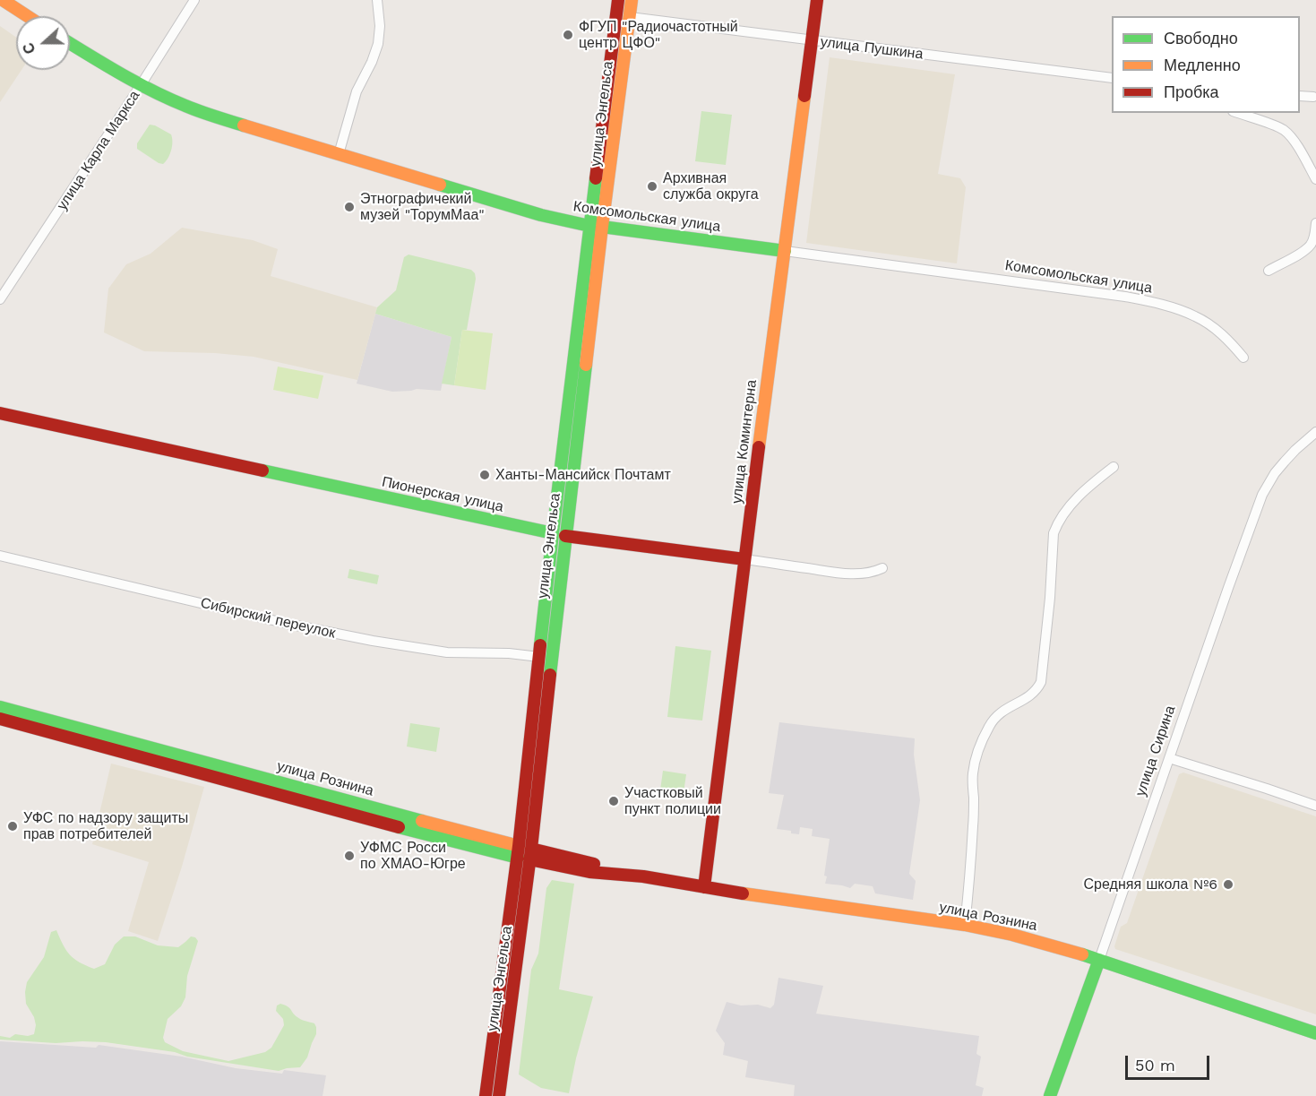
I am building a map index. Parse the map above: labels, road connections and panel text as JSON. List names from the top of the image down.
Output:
{
  "streets": {
    "main road": [
      "улица Энгельса",
      "Комсомольская улица",
      "улица Коминтерна",
      "Пионерская улица",
      "улица Сирина",
      "улица Рознина"
    ],
    "street": ["улица Пушкина", "улица Карла Маркса", "Сибирский переулок"]
  },
  "crossings": [
    ["улица Пушкина", "улица Энгельса"],
    ["улица Пушкина", "улица Коминтерна"],
    ["улица Энгельса", "Комсомольская улица"],
    ["улица Энгельса", "Пионерская улица"],
    ["улица Энгельса", "Сибирский переулок"],
    ["улица Энгельса", "улица Рознина"],
    ["улица Карла Маркса", "Комсомольская улица"],
    ["Комсомольская улица", "улица Коминтерна"],
    ["улица Коминтерна", "Пионерская улица"],
    ["улица Коминтерна", "улица Рознина"],
    ["улица Сирина", "улица Рознина"]
  ],
  "places": [
    "ФГУП \"Радиочастотный центр ЦФО\"",
    "Архивная служба округа",
    "Этнографичекий музей \"ТорумМаа\"",
    "Ханты-Мансийск Почтамт",
    "Участковый пункт полиции",
    "УФС по надзору защиты прав потребителей",
    "УФМС Росси по ХМАО-Югре",
    "Средняя школа №6"
  ],
  "legend": ["Свободно", "Медленно", "Пробка"],
  "scale_bar": "50 m",
  "north": "left"
}
